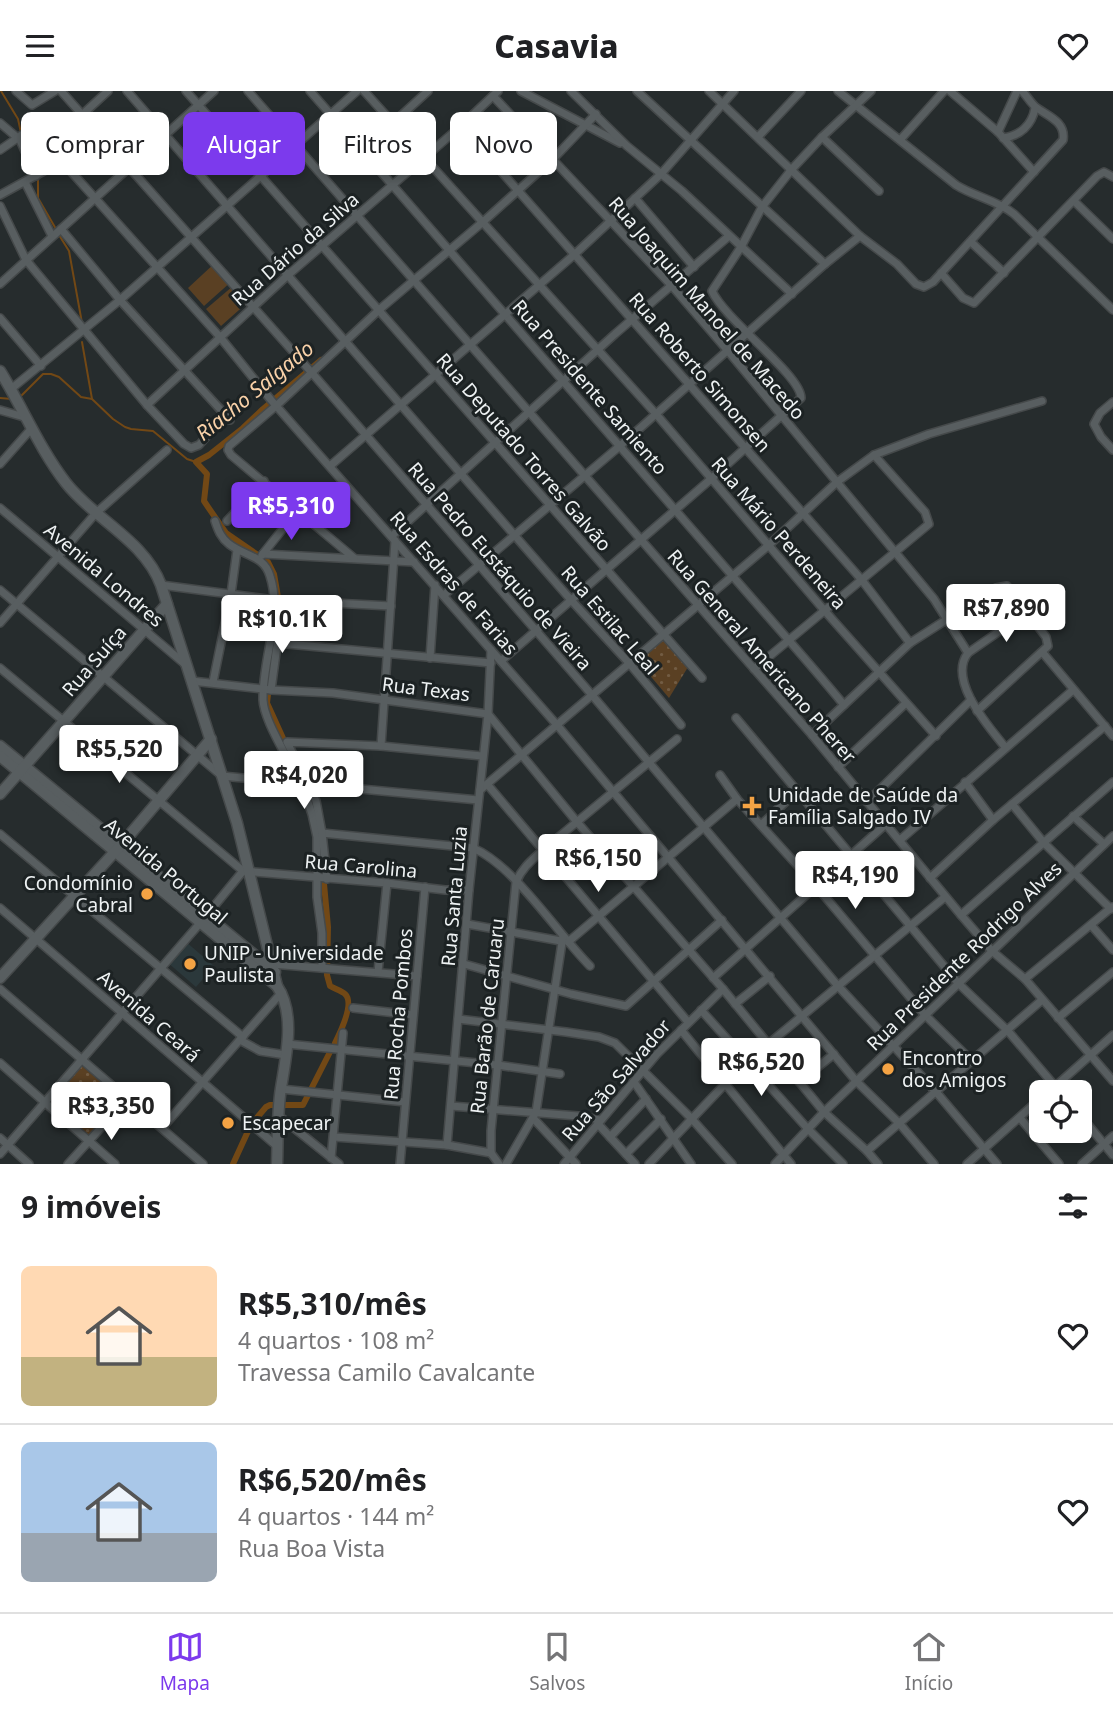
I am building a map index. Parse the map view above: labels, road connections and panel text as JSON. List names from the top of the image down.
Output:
{
  "streets": {
    "street": [
      "Rua Dário da Silva",
      "Rua Joaquim Manoel de Macedo",
      "Rua Roberto Simonsen",
      "Rua Presidente Samiento",
      "Rua Deputado Torres Galvão",
      "Rua Mário Perdeneira",
      "Rua Pedro Eustáquio de Vieira",
      "Avenida Londres",
      "Rua Esdras de Farias",
      "Rua Estilac Leal",
      "Rua General Americano Pherer",
      "Rua Suíça",
      "Rua Texas",
      "Rua Carolina",
      "Avenida Portugal",
      "Rua Santa Luzia",
      "Rua Presidente Rodrigo Alves",
      "Rua Rocha Pombos",
      "Avenida Ceará",
      "Rua Barão de Caruaru",
      "Rua São Salvador"
    ]
  },
  "crossings": [
    ["Rua Dário da Silva", "Rua Joaquim Manoel de Macedo"],
    ["Rua Dário da Silva", "Rua Presidente Samiento"],
    ["Rua Dário da Silva", "Rua Deputado Torres Galvão"],
    ["Rua Dário da Silva", "Rua Pedro Eustáquio de Vieira"],
    ["Rua Dário da Silva", "Rua Esdras de Farias"],
    ["Rua Dário da Silva", "Rua Estilac Leal"],
    ["Rua Dário da Silva", "Rua General Americano Pherer"],
    ["Rua Pedro Eustáquio de Vieira", "Rua Presidente Rodrigo Alves"],
    ["Avenida Londres", "Rua Suíça"],
    ["Rua Esdras de Farias", "Rua Santa Luzia"],
    ["Rua Esdras de Farias", "Rua Presidente Rodrigo Alves"],
    ["Rua General Americano Pherer", "Rua Presidente Rodrigo Alves"],
    ["Rua Suíça", "Avenida Portugal"],
    ["Rua Texas", "Rua Santa Luzia"],
    ["Rua Carolina", "Rua Santa Luzia"],
    ["Rua Carolina", "Rua Rocha Pombos"]
  ],
  "water": ["Riacho Salgado"],
  "places": {
    "health": ["Unidade de Saúde da Família Salgado IV"],
    "other": [
      "Condomínio Cabral",
      "UNIP - Universidade Paulista",
      "Encontro dos Amigos",
      "Escapecar"
    ]
  },
  "page": {
    "header": "Casavia",
    "chip": [
      "Comprar",
      "Alugar",
      "Filtros",
      "Novo"
    ],
    "price": [
      "R$5,310",
      "R$7,890",
      "R$10.1K",
      "R$5,520",
      "R$4,020",
      "R$6,150",
      "R$4,190",
      "R$6,520",
      "R$3,350"
    ],
    "heading": "9 imóveis",
    "list": [
      {
        "name": "R$5,310/mês",
        "note": "4 quartos · 108 m² · Travessa Camilo Cavalcante"
      },
      {
        "name": "R$6,520/mês",
        "note": "4 quartos · 144 m² · Rua Boa Vista"
      }
    ],
    "tabs": ["Mapa", "Salvos", "Início"]
  }
}
